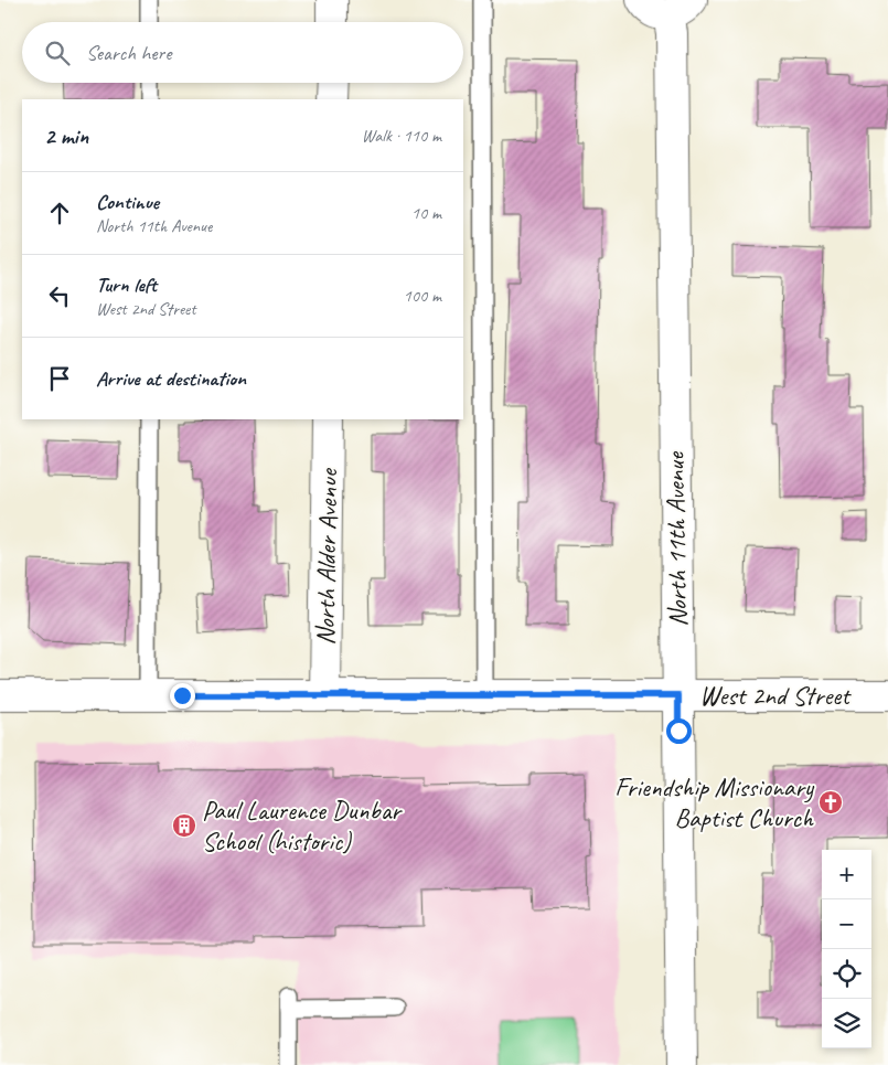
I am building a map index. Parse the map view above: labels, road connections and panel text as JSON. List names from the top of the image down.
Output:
{
  "streets": {
    "street": ["North 11th Avenue", "North Alder Avenue", "West 2nd Street"]
  },
  "crossings": [
    ["North 11th Avenue", "West 2nd Street"],
    ["North Alder Avenue", "West 2nd Street"]
  ],
  "places": {
    "church": ["Friendship Missionary Baptist Church"],
    "building": ["Paul Laurence Dunbar School (historic)"]
  },
  "page": {
    "search": "Search here",
    "heading": ["2 min", "Walk · 110 m"],
    "list": [
      ["Continue", "North 11th Avenue", "10 m"],
      ["Turn left", "West 2nd Street", "100 m"],
      "Arrive at destination"
    ],
    "map_buttons": ["+", "−"]
  }
}
